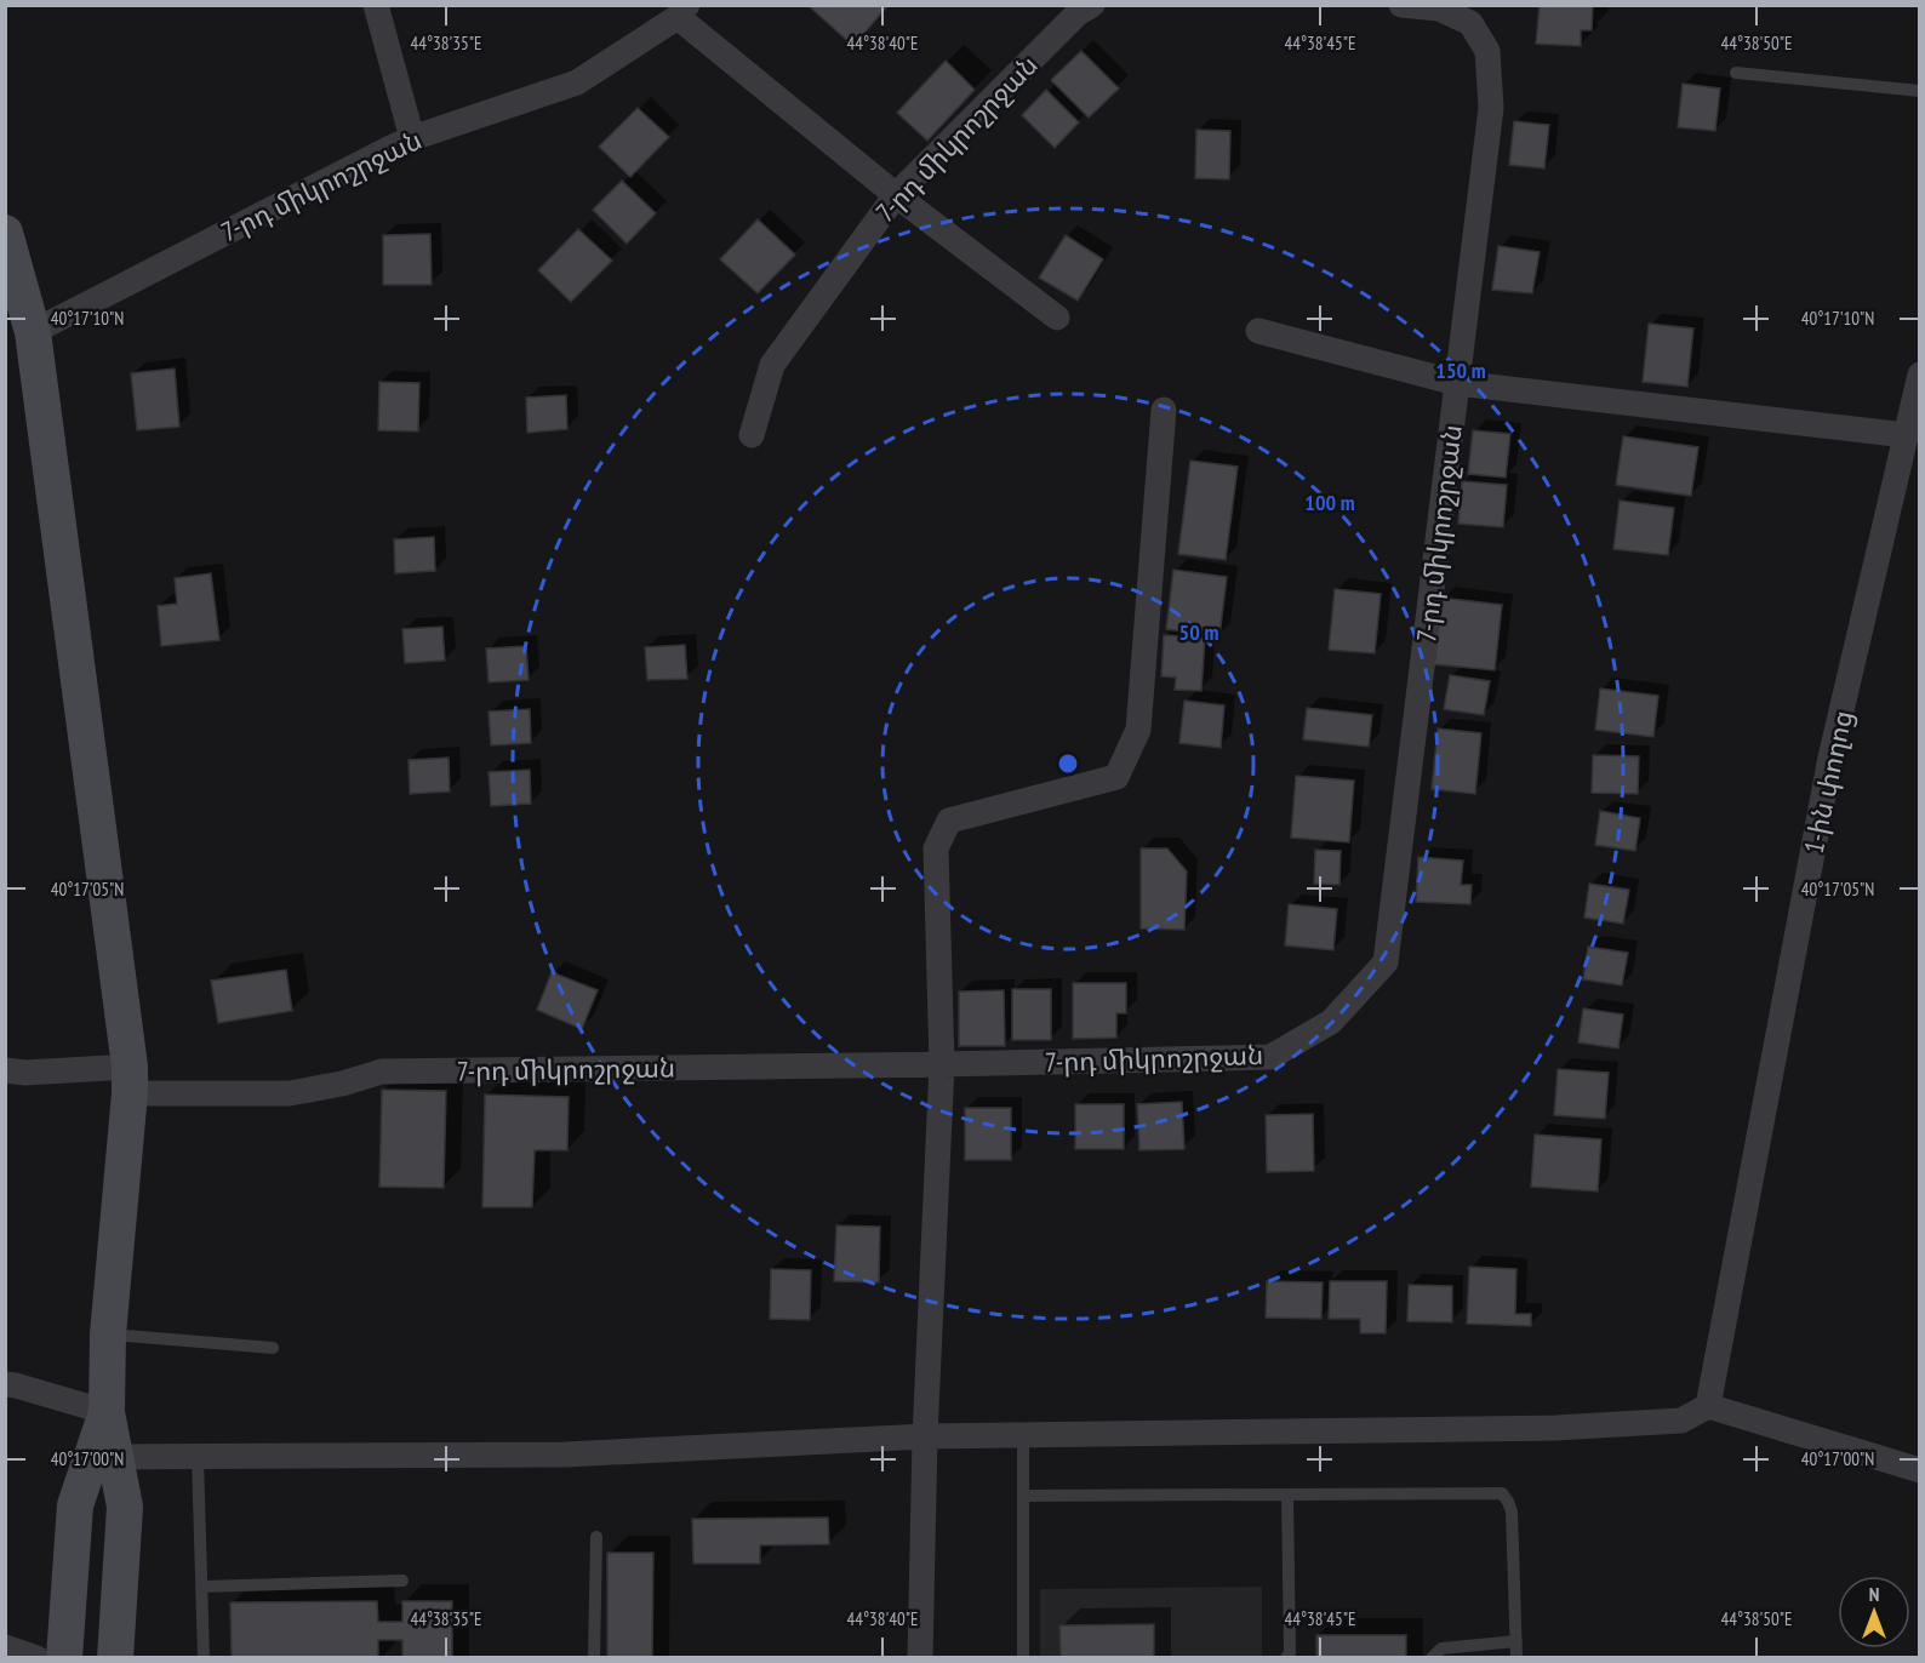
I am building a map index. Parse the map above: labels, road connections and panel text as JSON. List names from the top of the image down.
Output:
{
  "streets": {
    "street": ["7-րդ միկրոշրջան", "1-ին փողոց"]
  },
  "north": "top",
  "coordinates": [
    "44°38'35\"E",
    "44°38'40\"E",
    "44°38'45\"E",
    "44°38'50\"E",
    "40°17'10\"N",
    "40°17'05\"N",
    "40°17'00\"N"
  ],
  "rings": ["150 m", "100 m", "50 m"]
}
